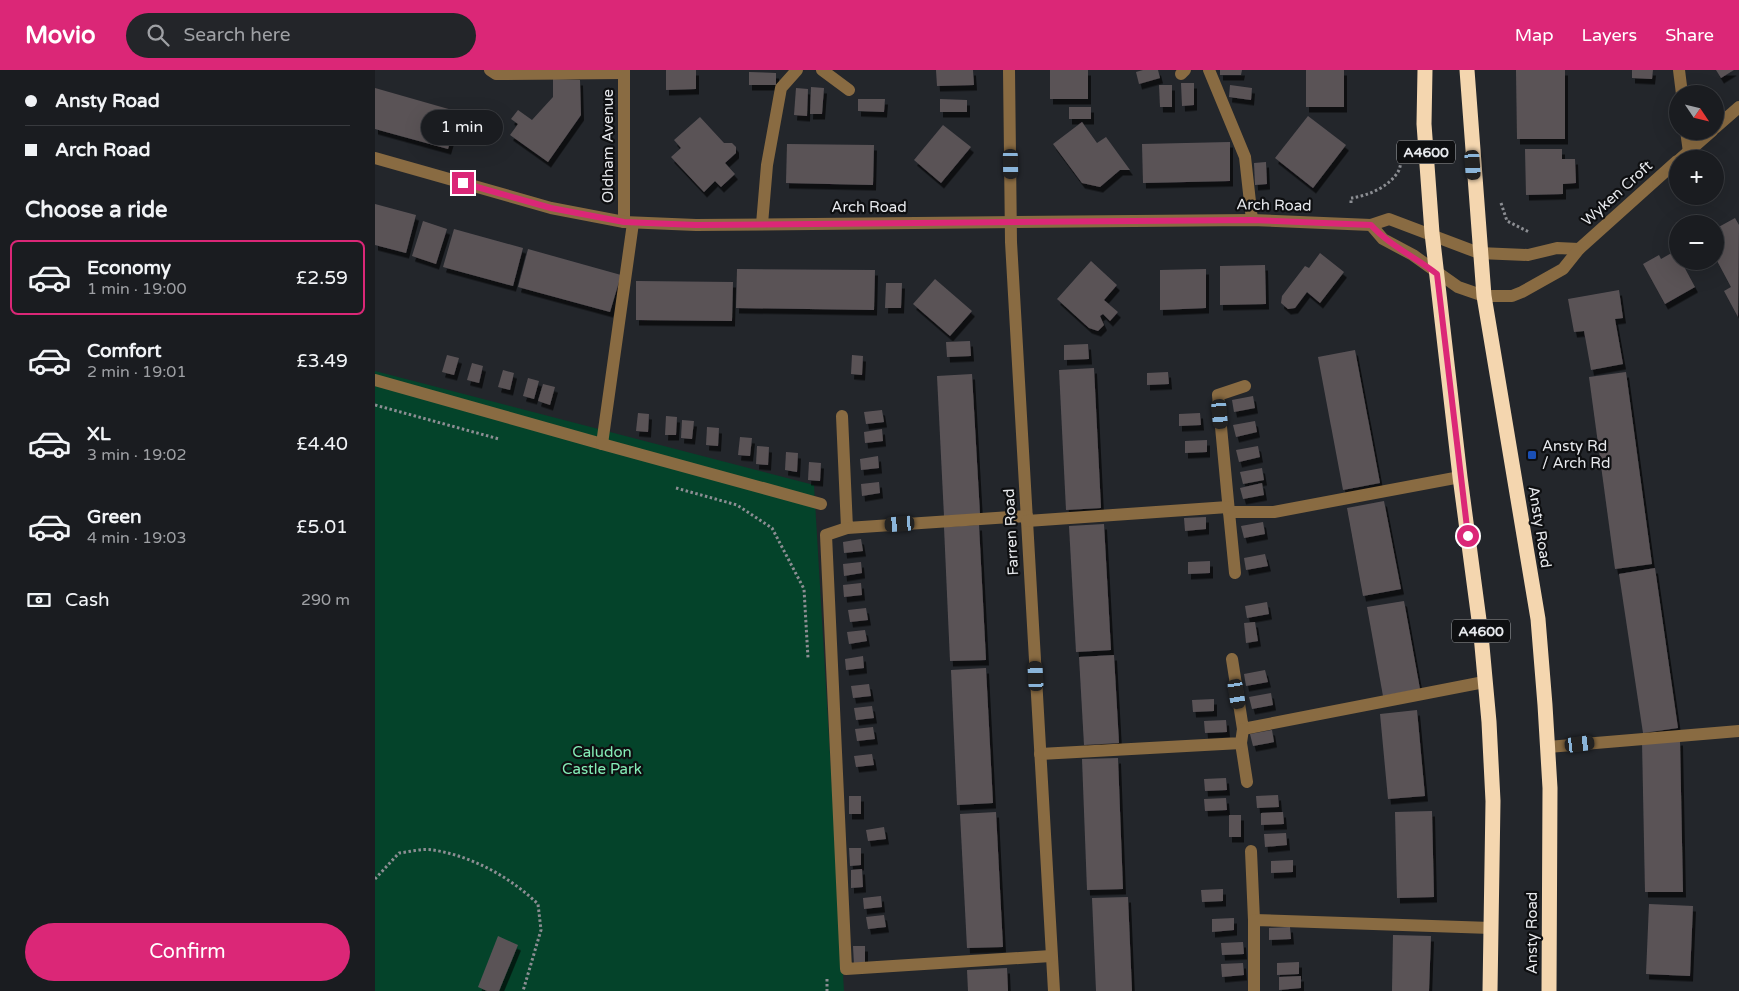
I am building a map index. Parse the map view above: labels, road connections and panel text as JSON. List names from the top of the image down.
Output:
{
  "streets": {
    "highway": ["A4600", "Ansty Road"],
    "street": [
      "Oldham Avenue",
      "Wyken Croft",
      "Arch Road",
      "Farren Road"
    ]
  },
  "crossings": [
    ["Oldham Avenue", "Arch Road"],
    ["A4600", "Wyken Croft"],
    ["Wyken Croft", "Ansty Road"],
    ["Arch Road", "Farren Road"]
  ],
  "parks": ["Caludon Castle Park"],
  "places": {
    "transit": ["Ansty Rd / Arch Rd"]
  },
  "north": "bottom right",
  "page": {
    "header": "Movio",
    "search": "Search here",
    "nav": ["Map", "Layers", "Share"],
    "banner": ["Ansty Road", "Arch Road"],
    "map_buttons": ["+", "−"],
    "bubble": "1 min",
    "heading": "Choose a ride",
    "list": [
      {
        "name": "Economy",
        "note": "1 min · 19:00",
        "value": "£2.59"
      },
      {
        "name": "Comfort",
        "note": "2 min · 19:01",
        "value": "£3.49"
      },
      {
        "name": "XL",
        "note": "3 min · 19:02",
        "value": "£4.40"
      },
      {
        "name": "Green",
        "note": "4 min · 19:03",
        "value": "£5.01"
      }
    ],
    "pay": ["Cash", "290 m"],
    "buttons": "Confirm"
  }
}
